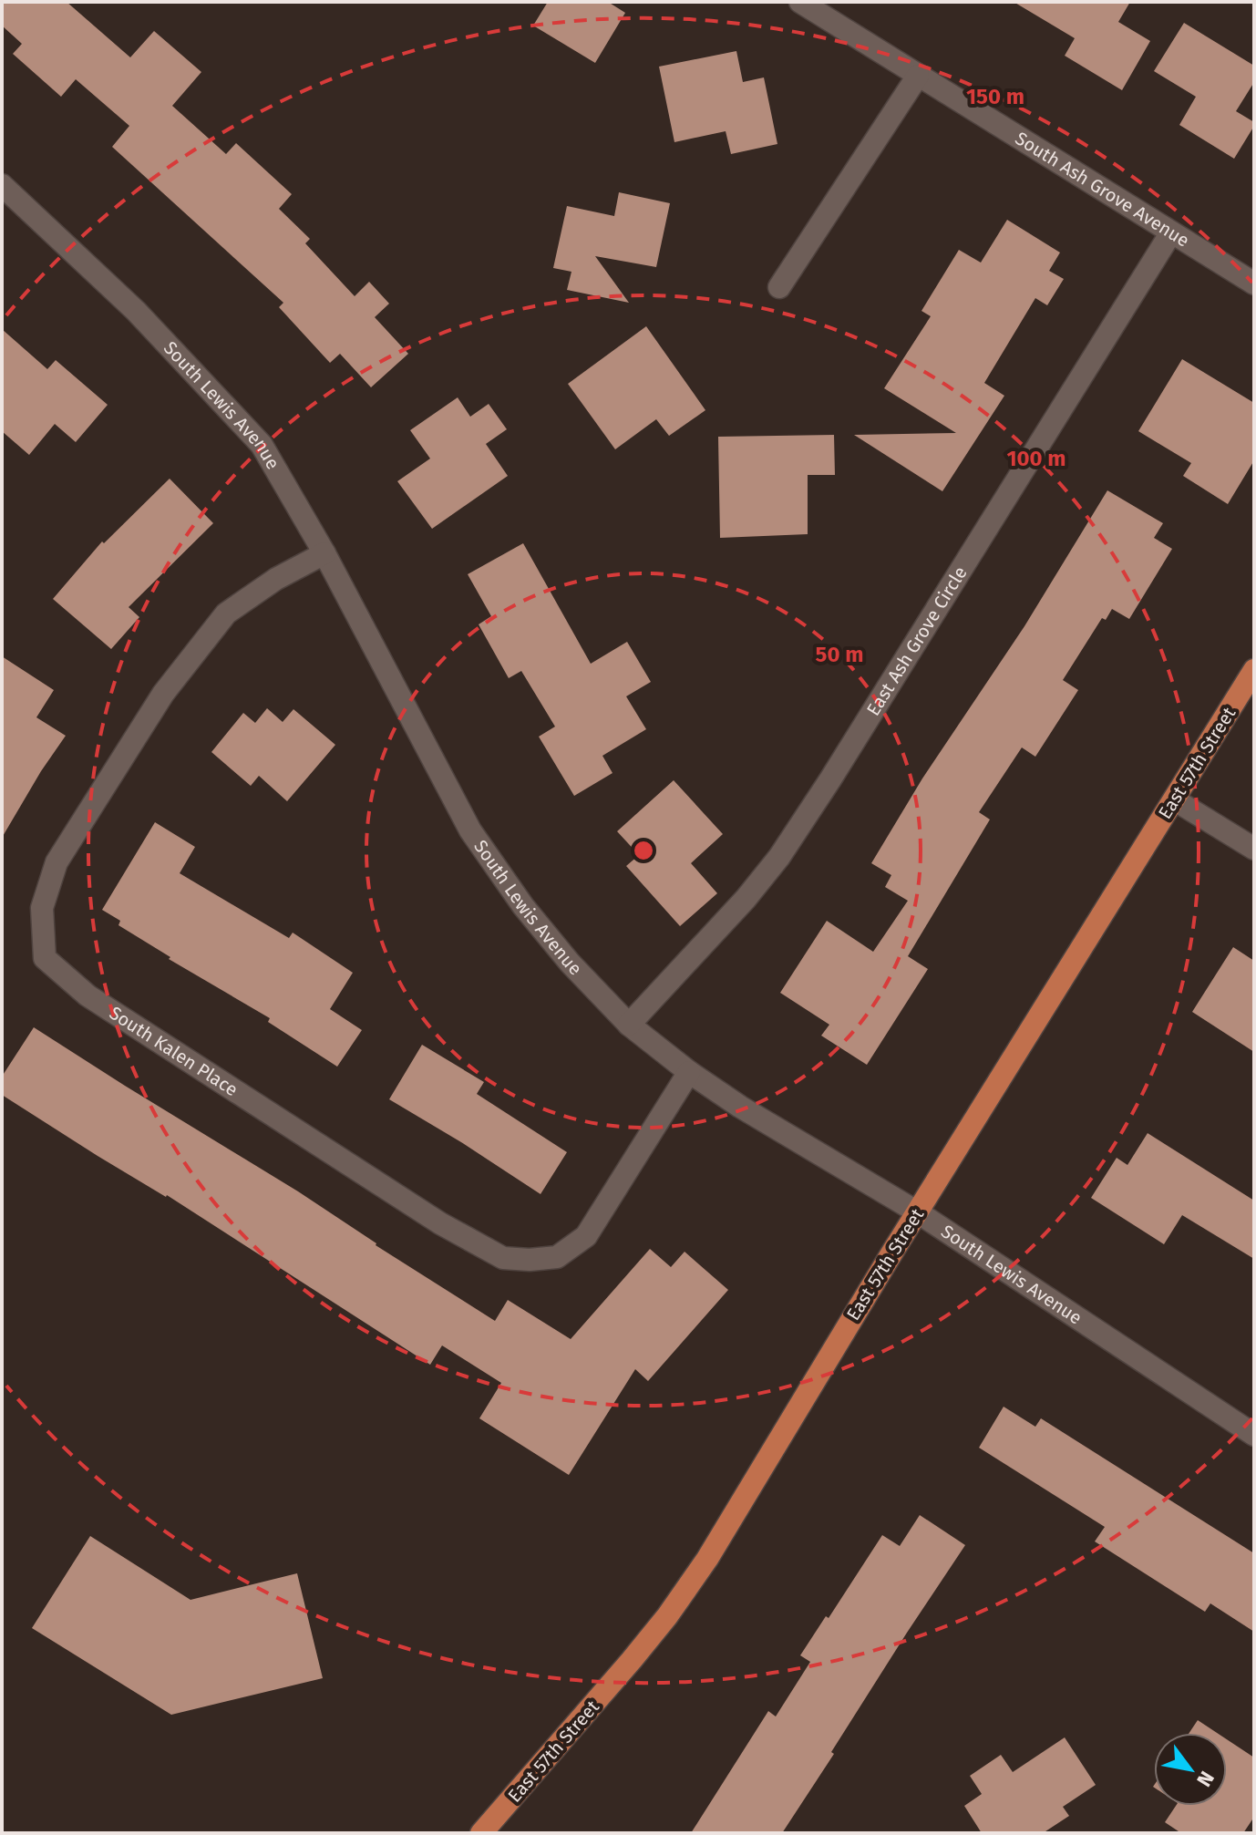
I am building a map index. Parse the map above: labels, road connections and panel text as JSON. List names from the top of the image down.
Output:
{
  "streets": {
    "main road": ["East 57th Street"],
    "street": [
      "South Ash Grove Avenue",
      "South Lewis Avenue",
      "East Ash Grove Circle",
      "South Kalen Place"
    ]
  },
  "crossings": [
    ["South Ash Grove Avenue", "East Ash Grove Circle"],
    ["South Lewis Avenue", "East Ash Grove Circle"],
    ["South Lewis Avenue", "East 57th Street"],
    ["South Lewis Avenue", "South Kalen Place"]
  ],
  "north": "bottom right",
  "rings": ["150 m", "100 m", "50 m"]
}
